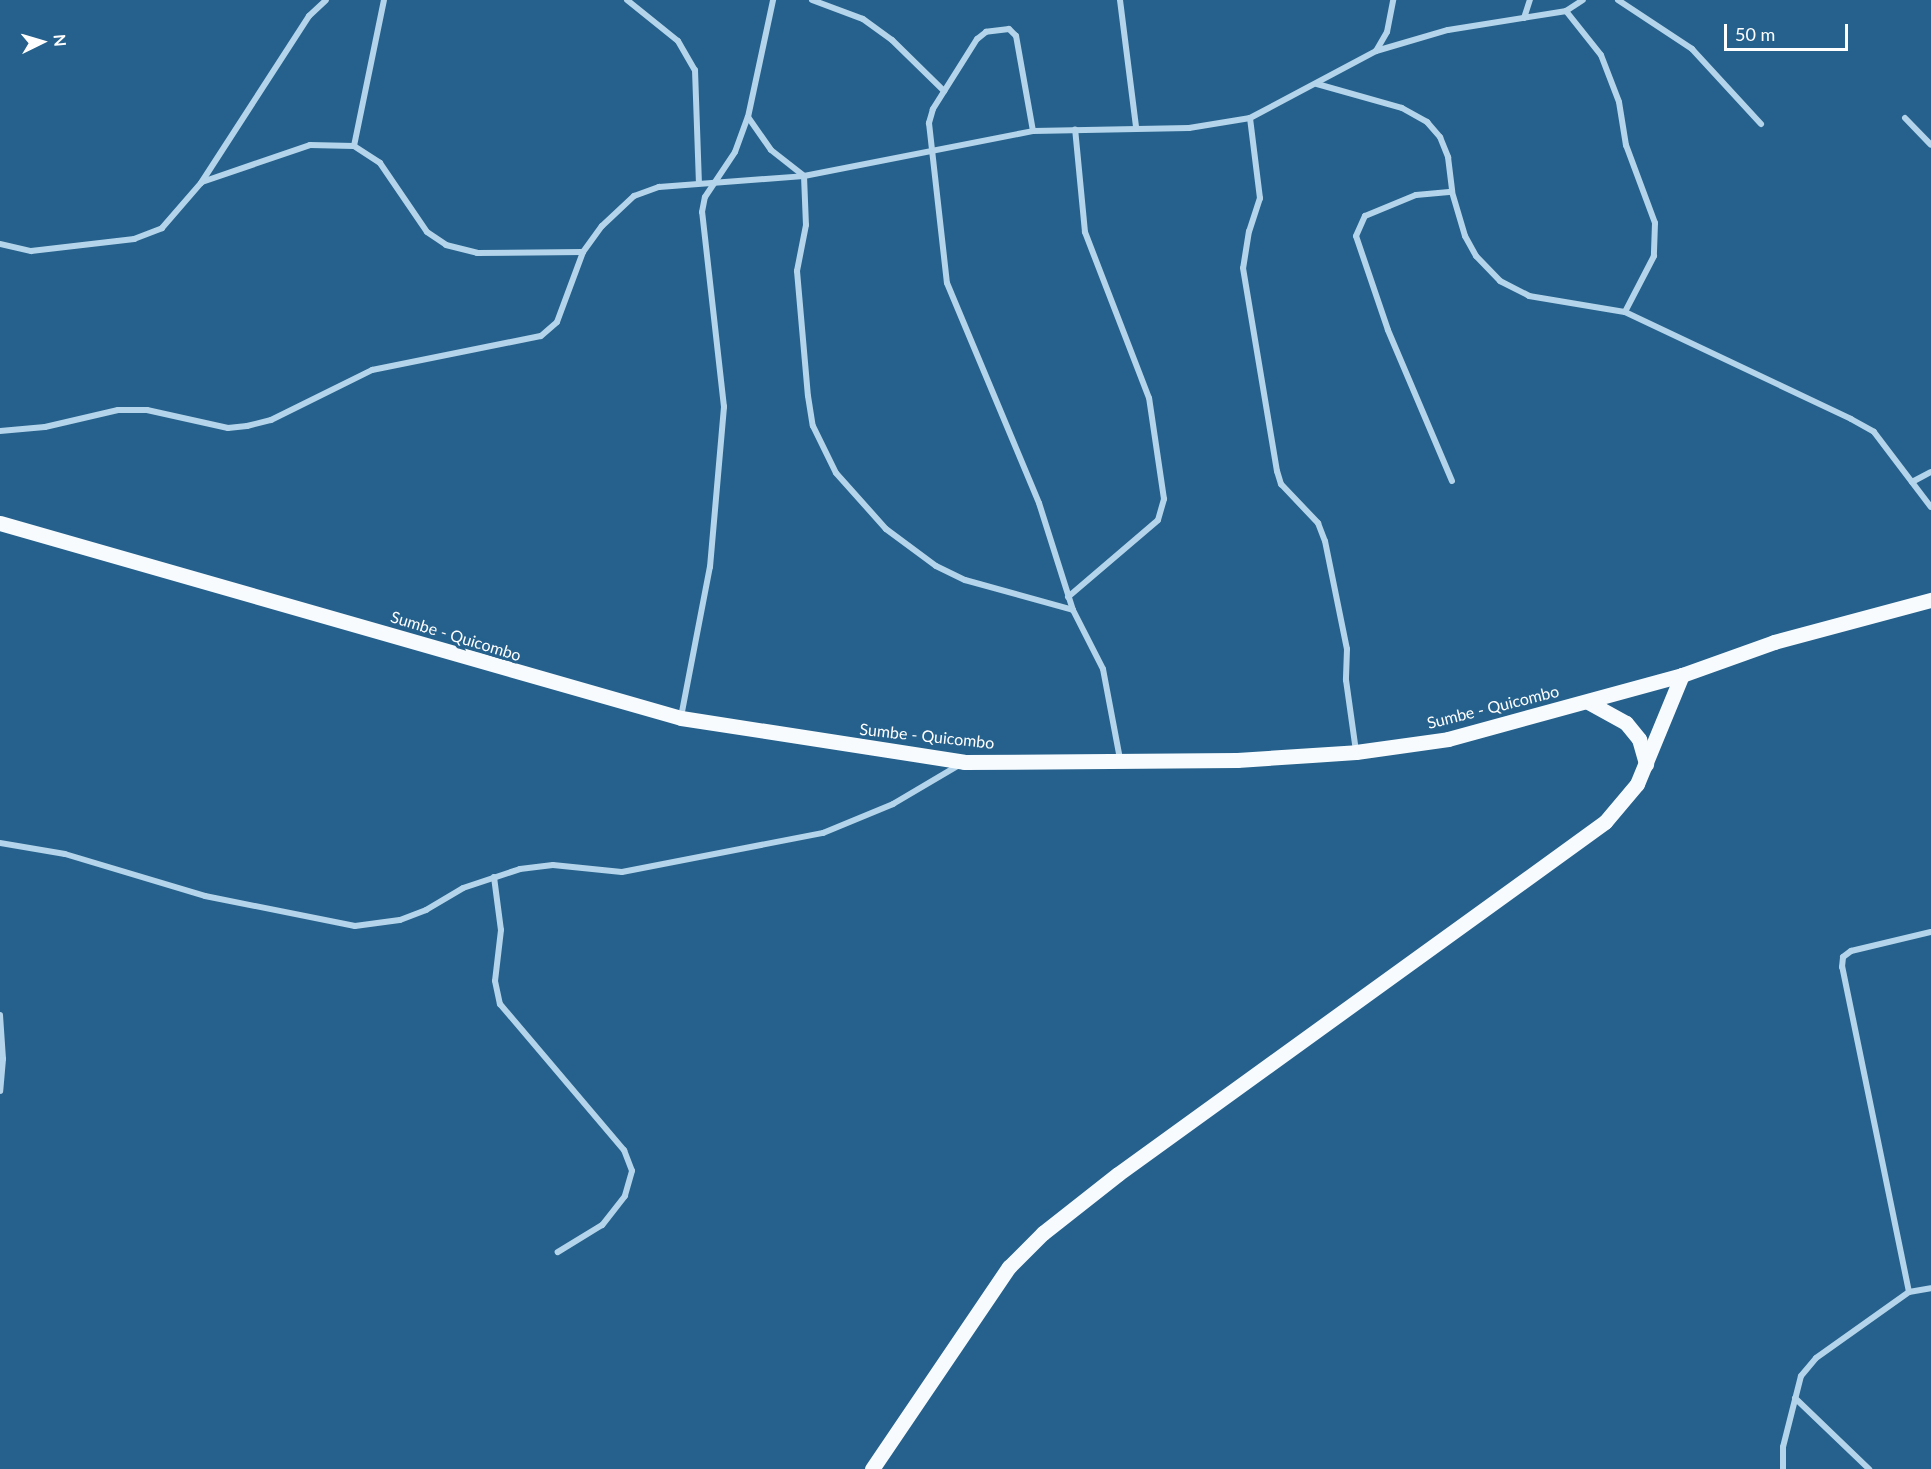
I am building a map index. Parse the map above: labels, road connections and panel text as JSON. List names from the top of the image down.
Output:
{
  "streets": {
    "main road": ["Sumbe - Quicombo"]
  },
  "scale_bar": "50 m",
  "north": "right"
}
